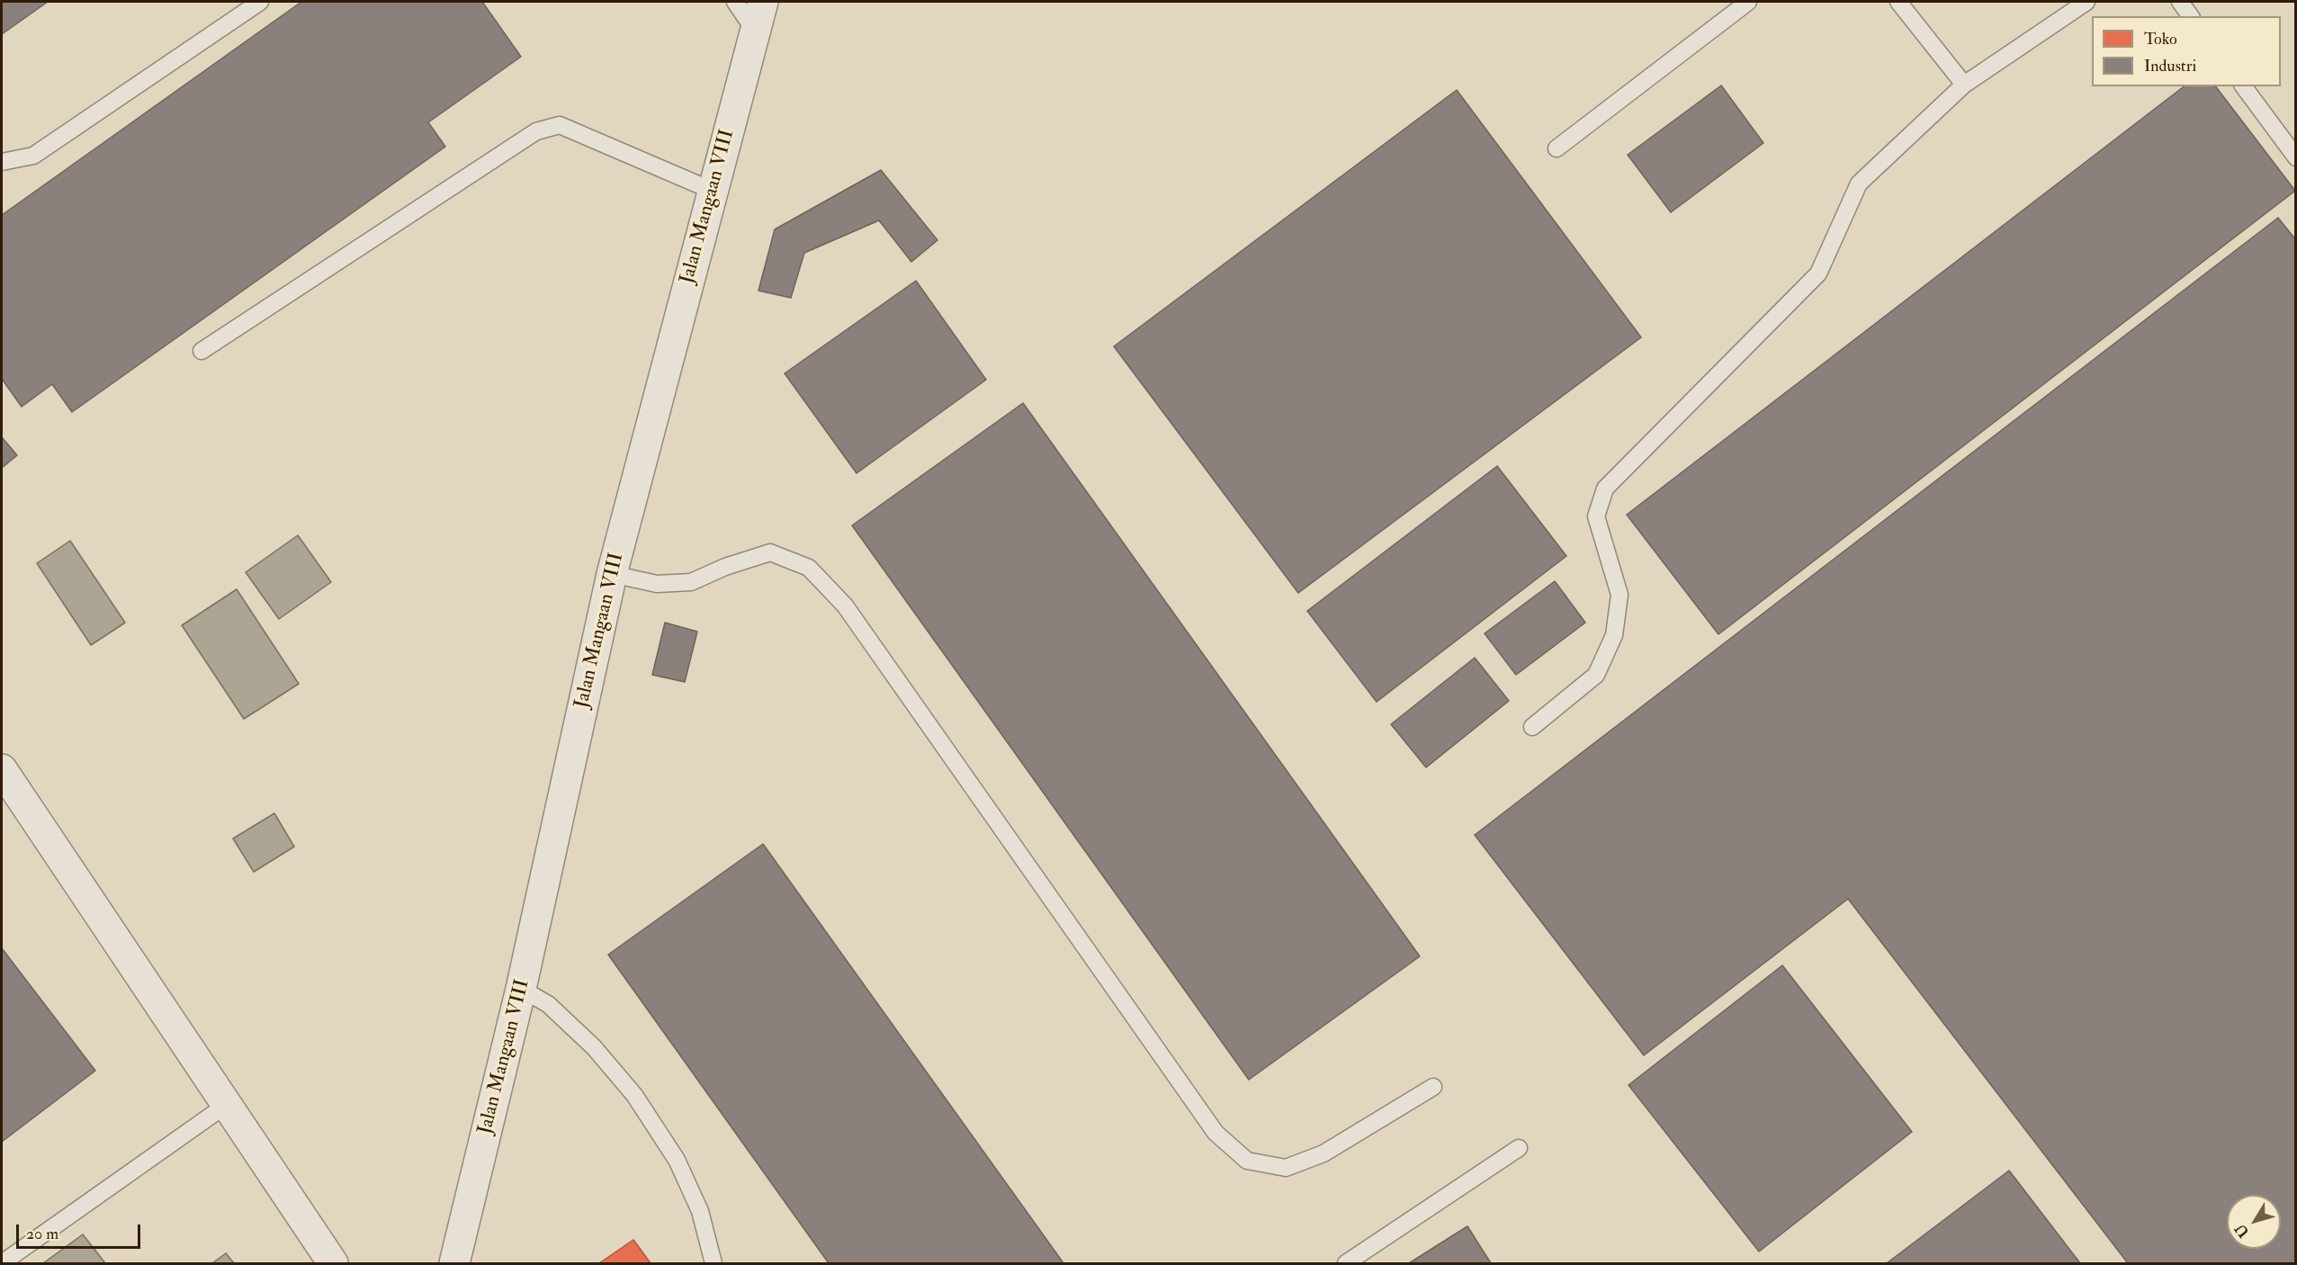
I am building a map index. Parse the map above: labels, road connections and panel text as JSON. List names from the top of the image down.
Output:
{
  "streets": {
    "street": ["Jalan Mangaan VIII"]
  },
  "legend": ["Toko", "Industri"],
  "scale_bar": "20 m",
  "north": "bottom left"
}
